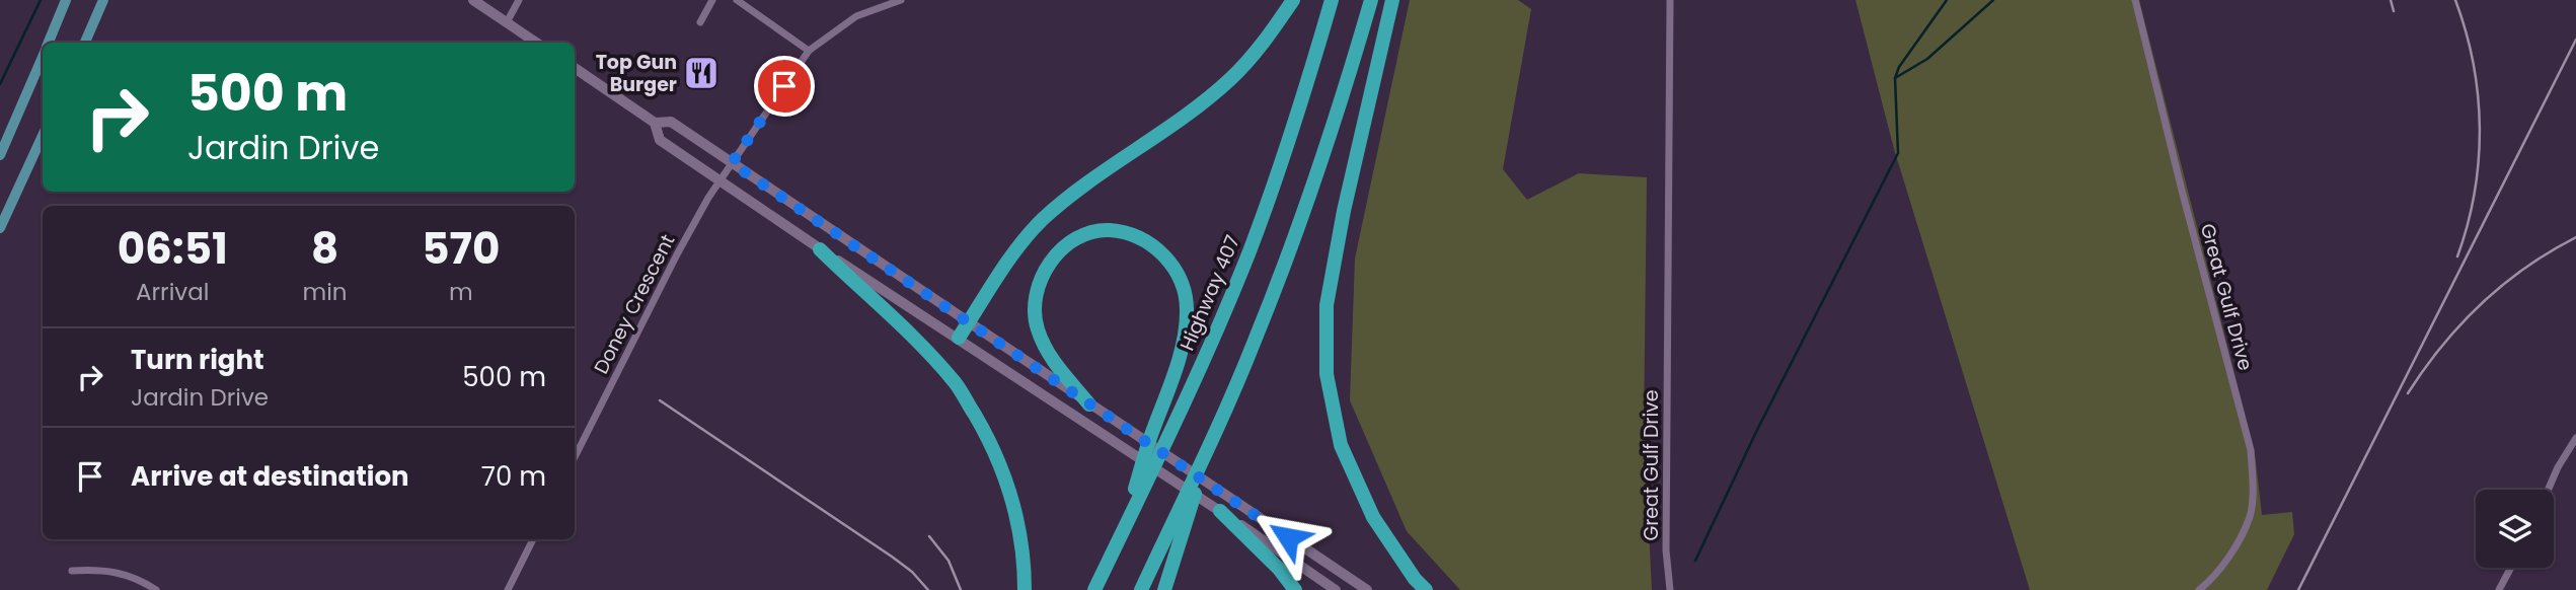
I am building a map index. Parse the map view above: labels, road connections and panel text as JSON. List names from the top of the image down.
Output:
{
  "streets": {
    "highway": ["Highway 407"],
    "street": ["Great Gulf Drive", "Doney Crescent"]
  },
  "places": {
    "restaurant": ["Top Gun Burger"]
  },
  "page": {
    "turn": ["500 m", "Jardin Drive"],
    "eta": [
      "06:51",
      "Arrival",
      "8",
      "min",
      "570",
      "m"
    ],
    "list": [
      {
        "name": "Turn right",
        "note": "Jardin Drive",
        "value": "500 m"
      },
      {
        "name": "Arrive at destination",
        "value": "70 m"
      }
    ]
  }
}
